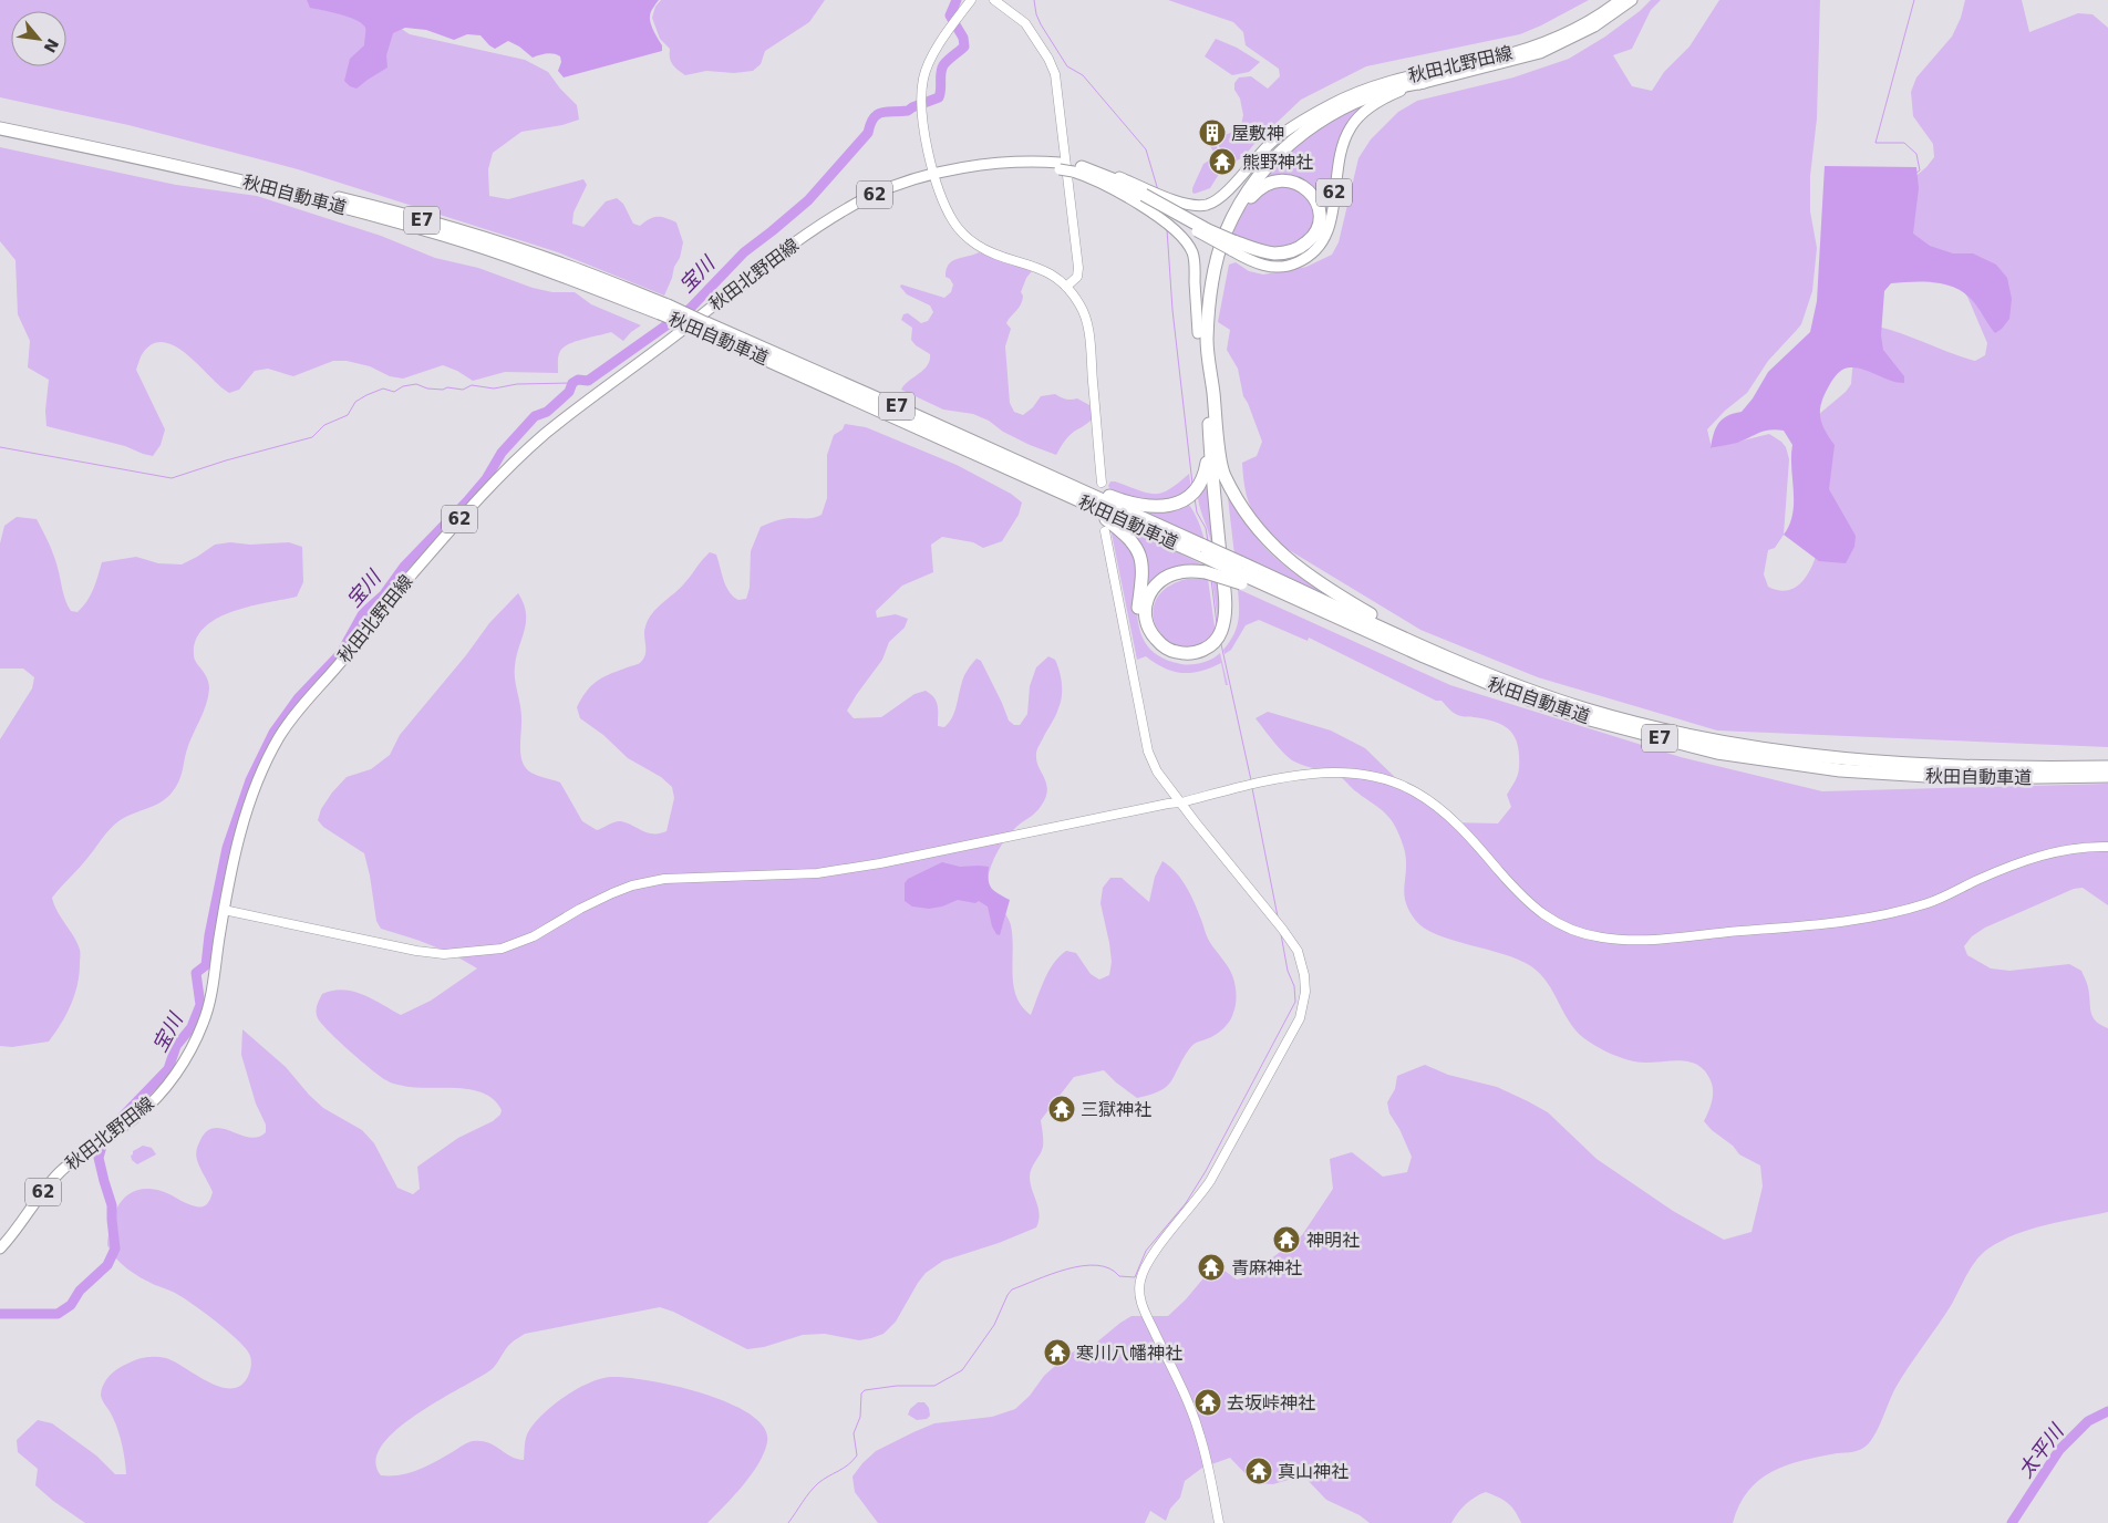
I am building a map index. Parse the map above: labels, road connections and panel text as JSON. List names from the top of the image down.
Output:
{
  "streets": {
    "highway": ["秋田自動車道", "E7"],
    "main road": ["秋田北野田線", "62"]
  },
  "crossings": [
    ["秋田北野田線", "62"]
  ],
  "water": ["宝川", "太平川"],
  "places": {
    "building": ["屋敷神"],
    "temple": [
      "熊野神社",
      "三獄神社",
      "神明社",
      "青麻神社",
      "寒川八幡神社",
      "去坂峠神社",
      "真山神社"
    ]
  },
  "north": "bottom right"
}
